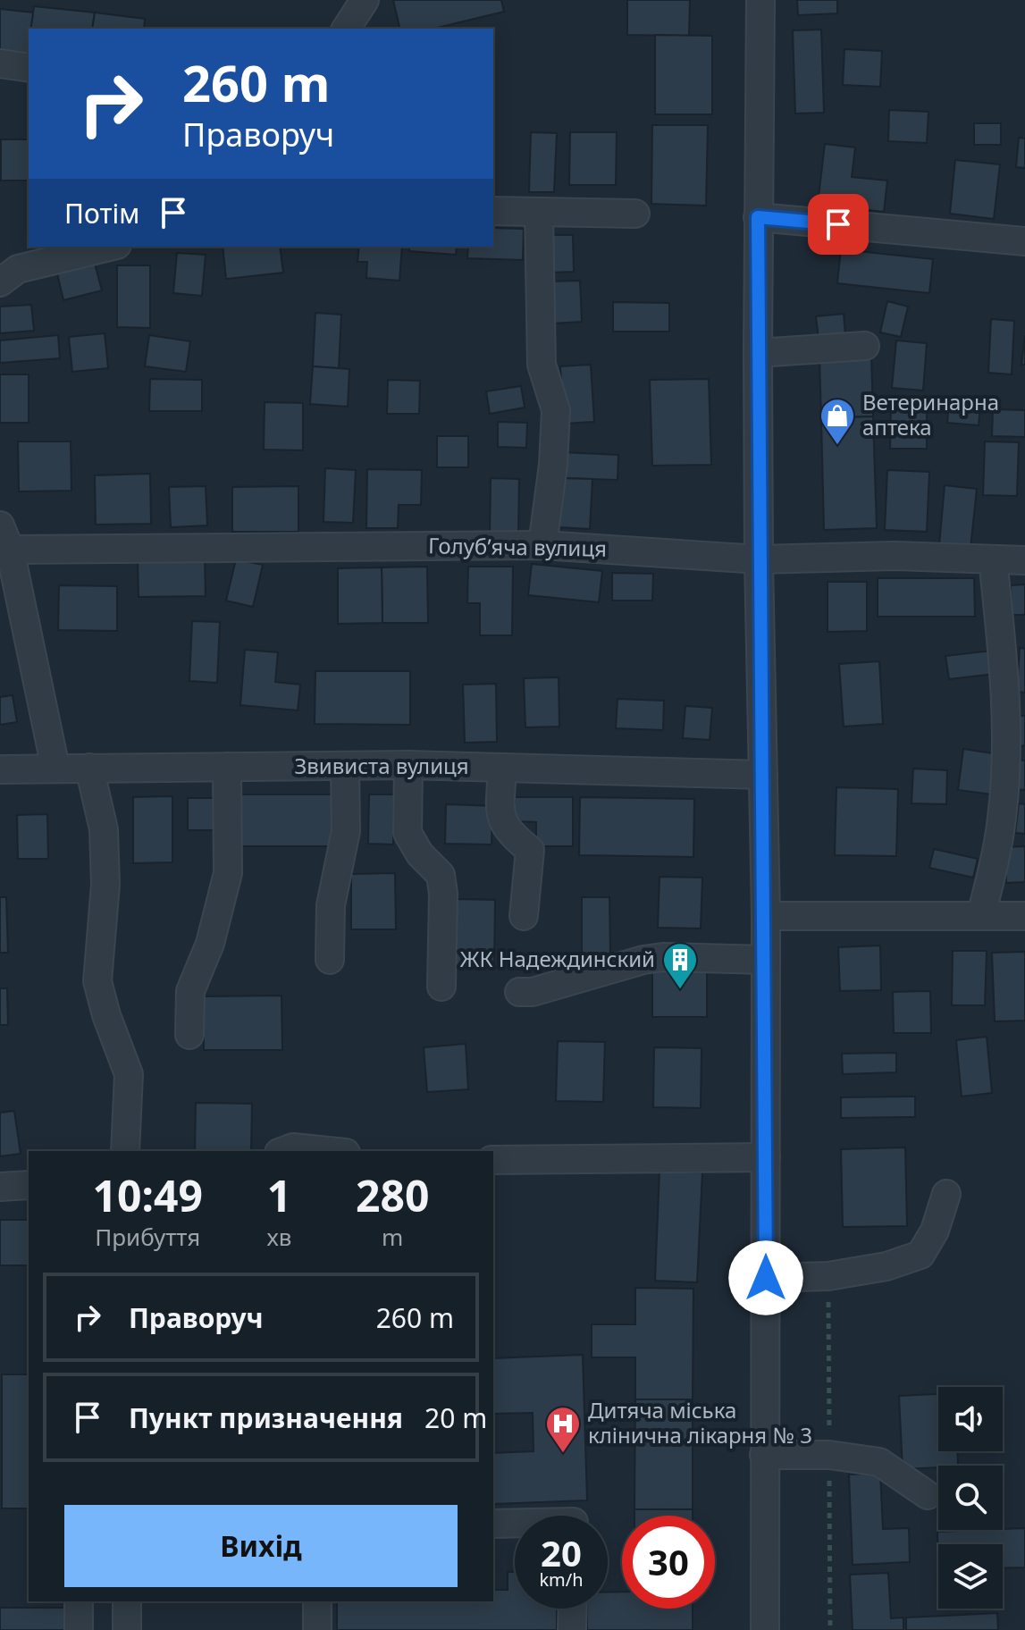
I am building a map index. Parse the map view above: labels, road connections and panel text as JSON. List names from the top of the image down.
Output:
{
  "streets": {
    "street": ["Голубʼяча вулиця", "Звивиста вулиця"]
  },
  "places": {
    "shop": ["Ветеринарна аптека"],
    "building": ["ЖК Надеждинский"],
    "hospital": ["Дитяча міська клінична лікарня № 3"]
  },
  "page": {
    "turn": ["260 m", "Праворуч"],
    "then": "Потім",
    "eta": [
      "10:49",
      "Прибуття",
      "1",
      "хв",
      "280",
      "m"
    ],
    "list": [
      {
        "name": "Праворуч",
        "value": "260 m"
      },
      {
        "name": "Пункт призначення",
        "value": "20 m"
      }
    ],
    "buttons": "Вихід",
    "speed": "20 km/h",
    "limit": "30"
  }
}
